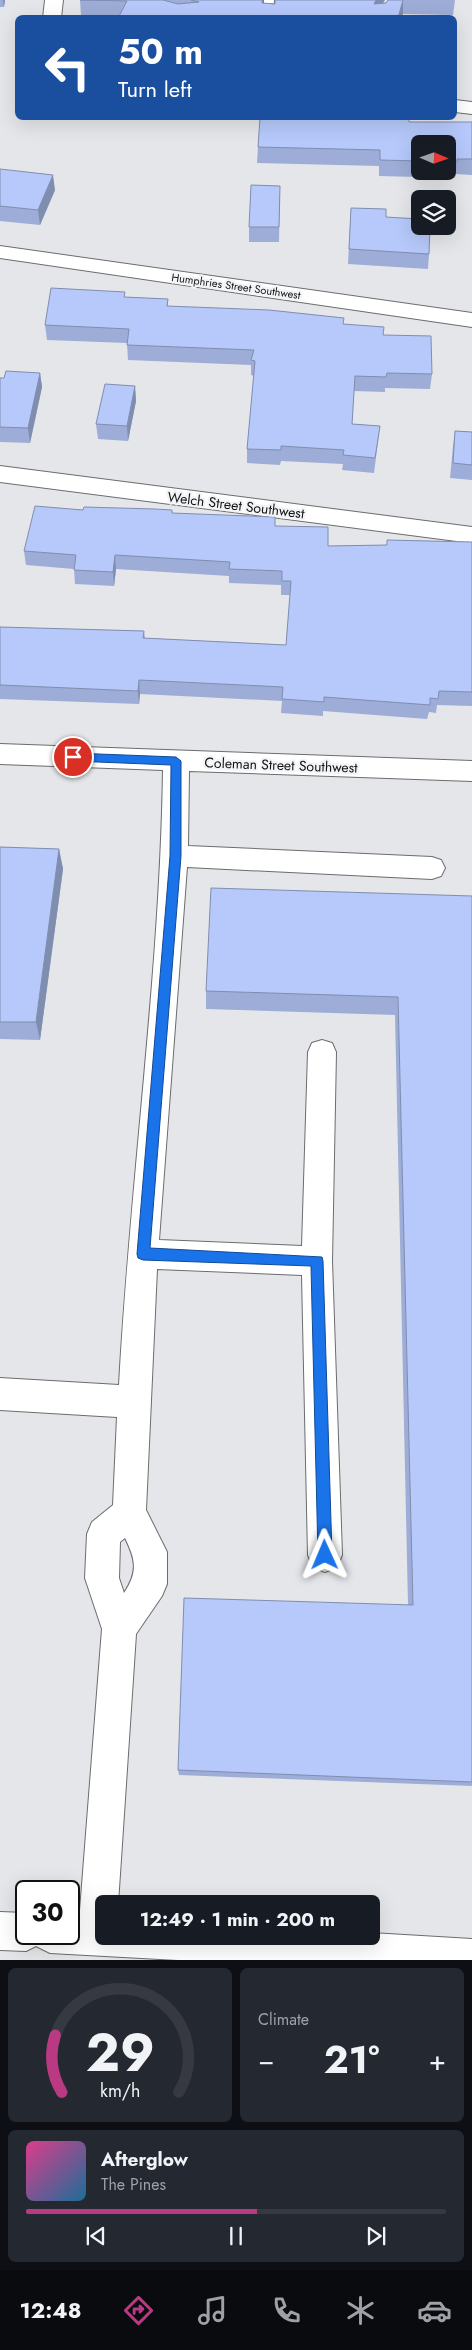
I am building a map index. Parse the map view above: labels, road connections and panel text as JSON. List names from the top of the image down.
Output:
{
  "streets": {
    "street": ["Humphries Street Southwest", "Welch Street Southwest", "Coleman Street Southwest"]
  },
  "north": "right",
  "page": {
    "turn": ["50 m", "Turn left"],
    "limit": "30",
    "trip": "12:49 · 1 min · 200 m",
    "tile": "Climate",
    "heat": ["−", "21°", "+"],
    "song": ["Afterglow", "The Pines"],
    "tabs": "12:48",
    "gauge": ["29", "km/h"]
  }
}
